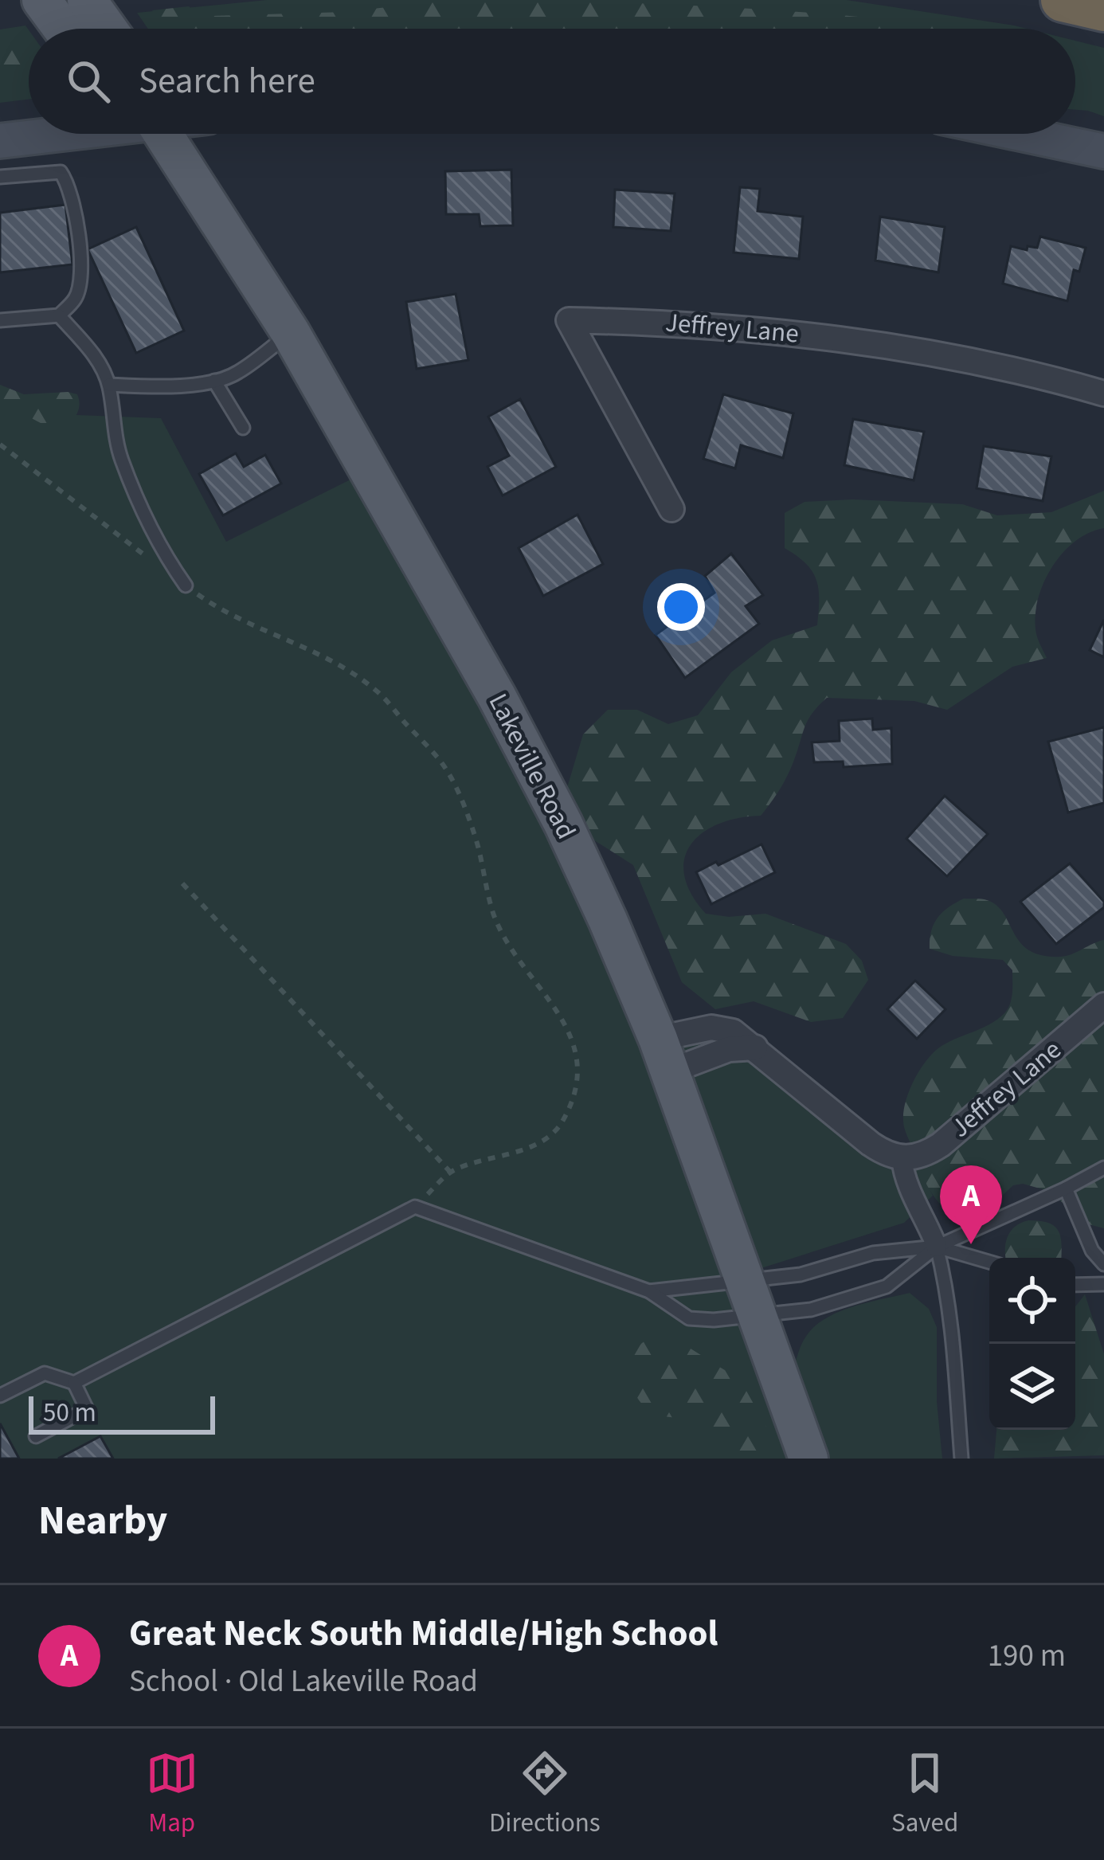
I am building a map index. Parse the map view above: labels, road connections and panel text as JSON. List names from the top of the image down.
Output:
{
  "streets": {
    "main road": ["Lakeville Road"],
    "street": ["Jeffrey Lane"]
  },
  "scale_bar": "50 m",
  "page": {
    "search": "Search here",
    "pins": "A",
    "scale": "50 m",
    "heading": "Nearby",
    "list": [
      {
        "mark": "A",
        "name": "Great Neck South Middle/High School",
        "note": "School · Old Lakeville Road",
        "value": "190 m"
      }
    ],
    "nav": ["Map", "Directions", "Saved"]
  }
}
